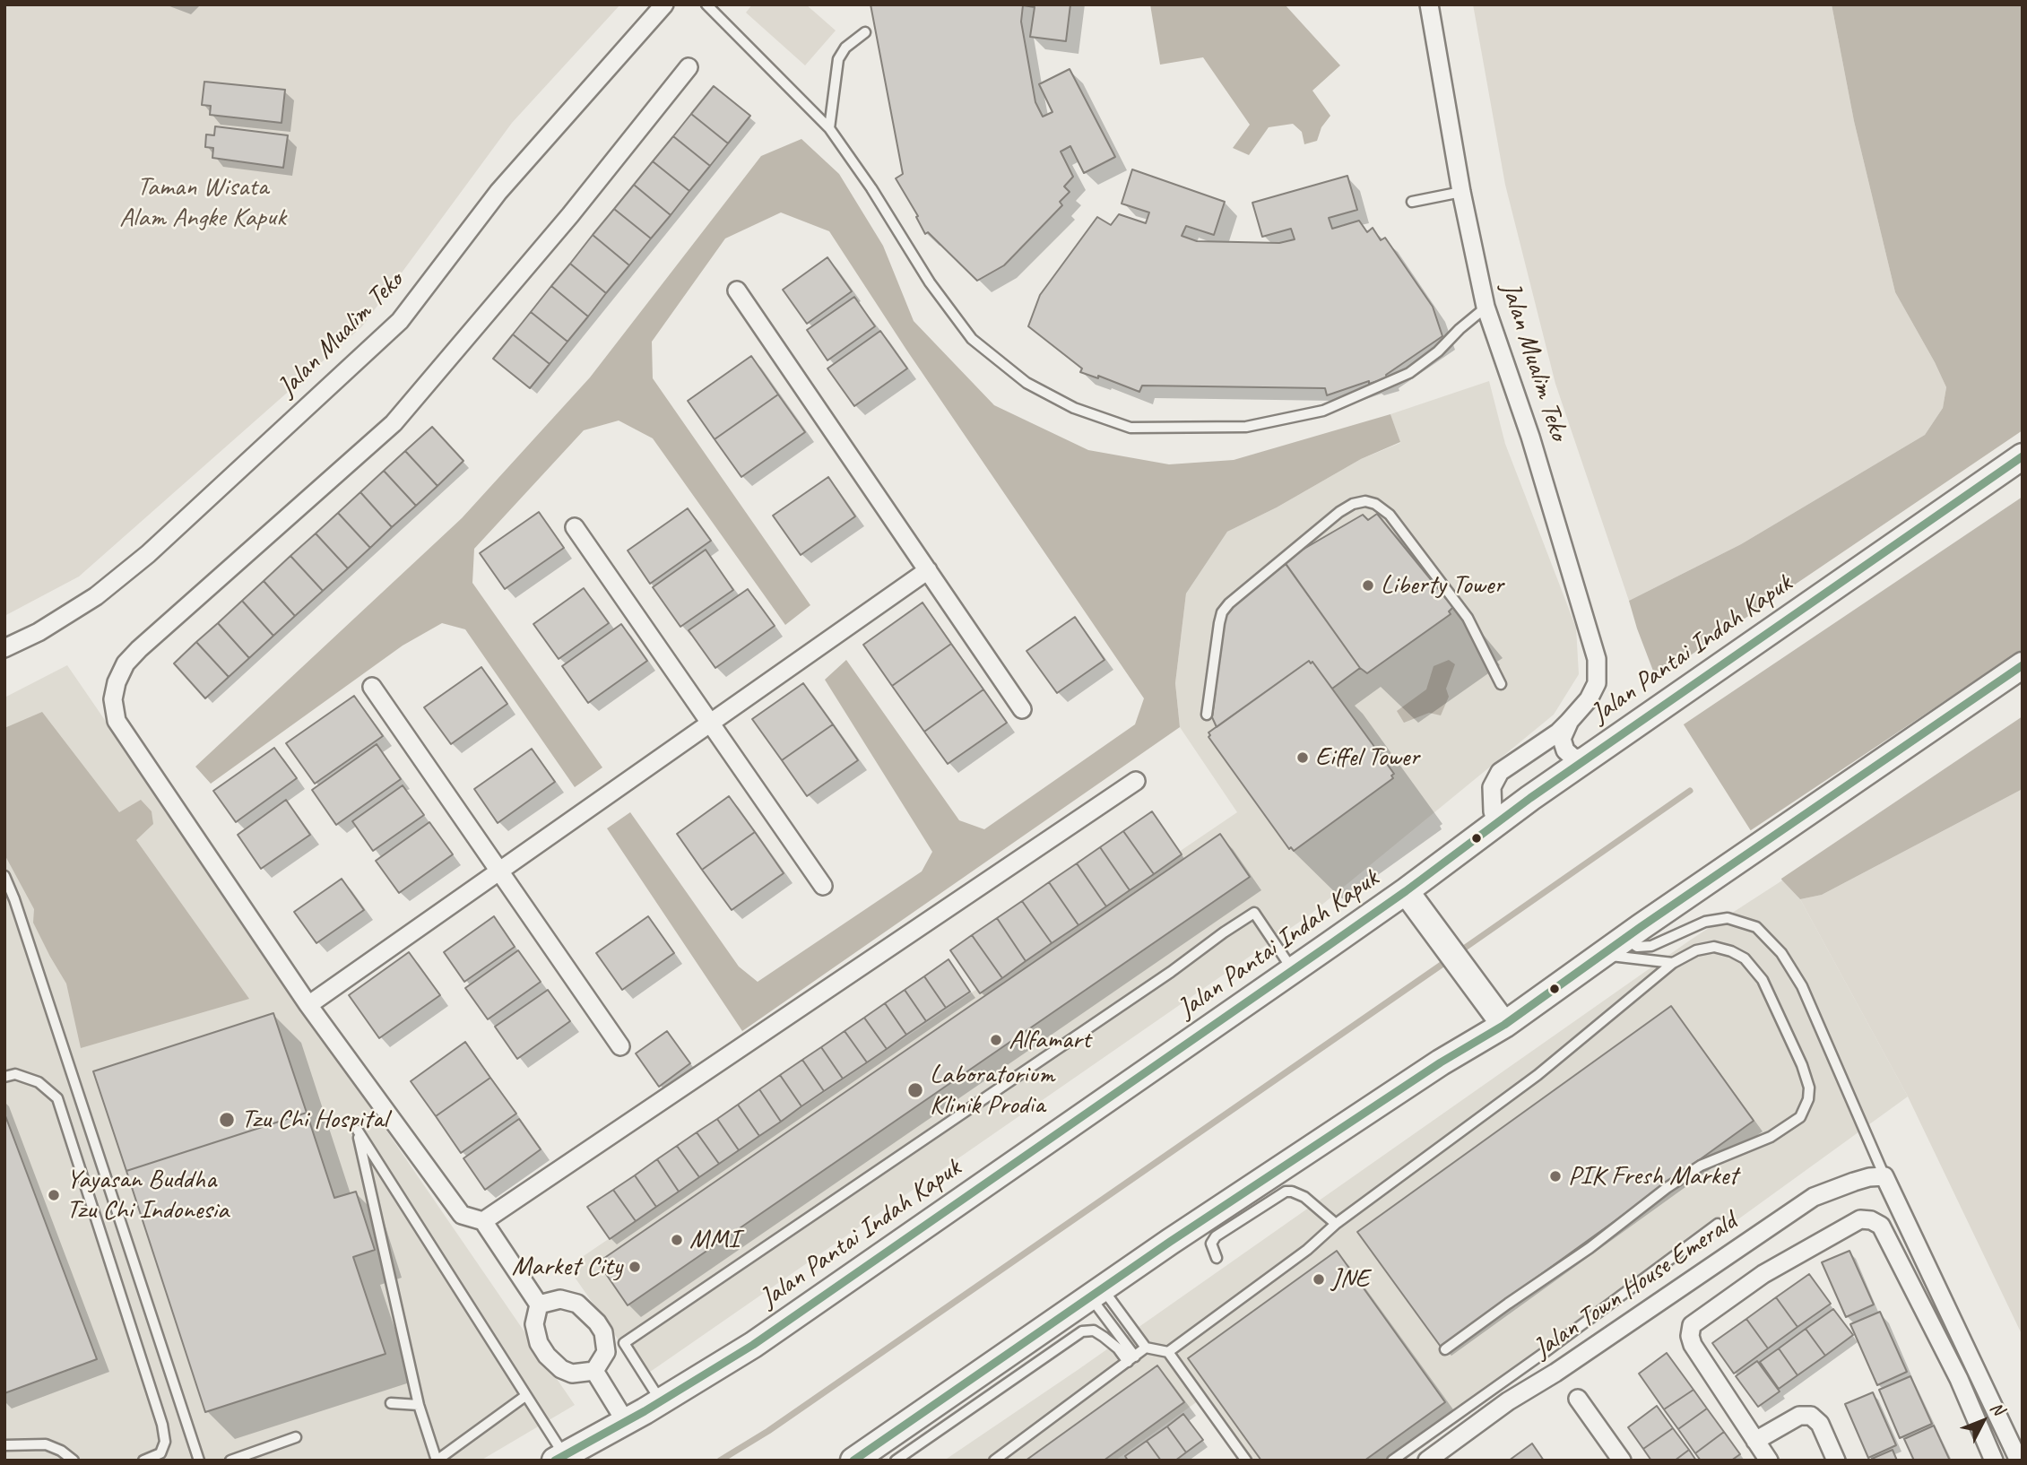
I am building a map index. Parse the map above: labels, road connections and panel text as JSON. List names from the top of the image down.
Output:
{
  "streets": {
    "main road": ["Jalan Pantai Indah Kapuk"],
    "street": ["Jalan Mualim Teko", "Jalan Town House Emerald"]
  },
  "crossings": [
    ["Jalan Mualim Teko", "Jalan Pantai Indah Kapuk"]
  ],
  "parks": ["Taman Wisata Alam Angke Kapuk"],
  "places": [
    "Liberty Tower",
    "Eiffel Tower",
    "Alfamart",
    "Laboratorium Klinik Prodia",
    "Tzu Chi Hospital",
    "PIK Fresh Market",
    "Yayasan Buddha Tzu Chi Indonesia",
    "MMI",
    "Market City",
    "JNE"
  ],
  "north": "top right"
}
